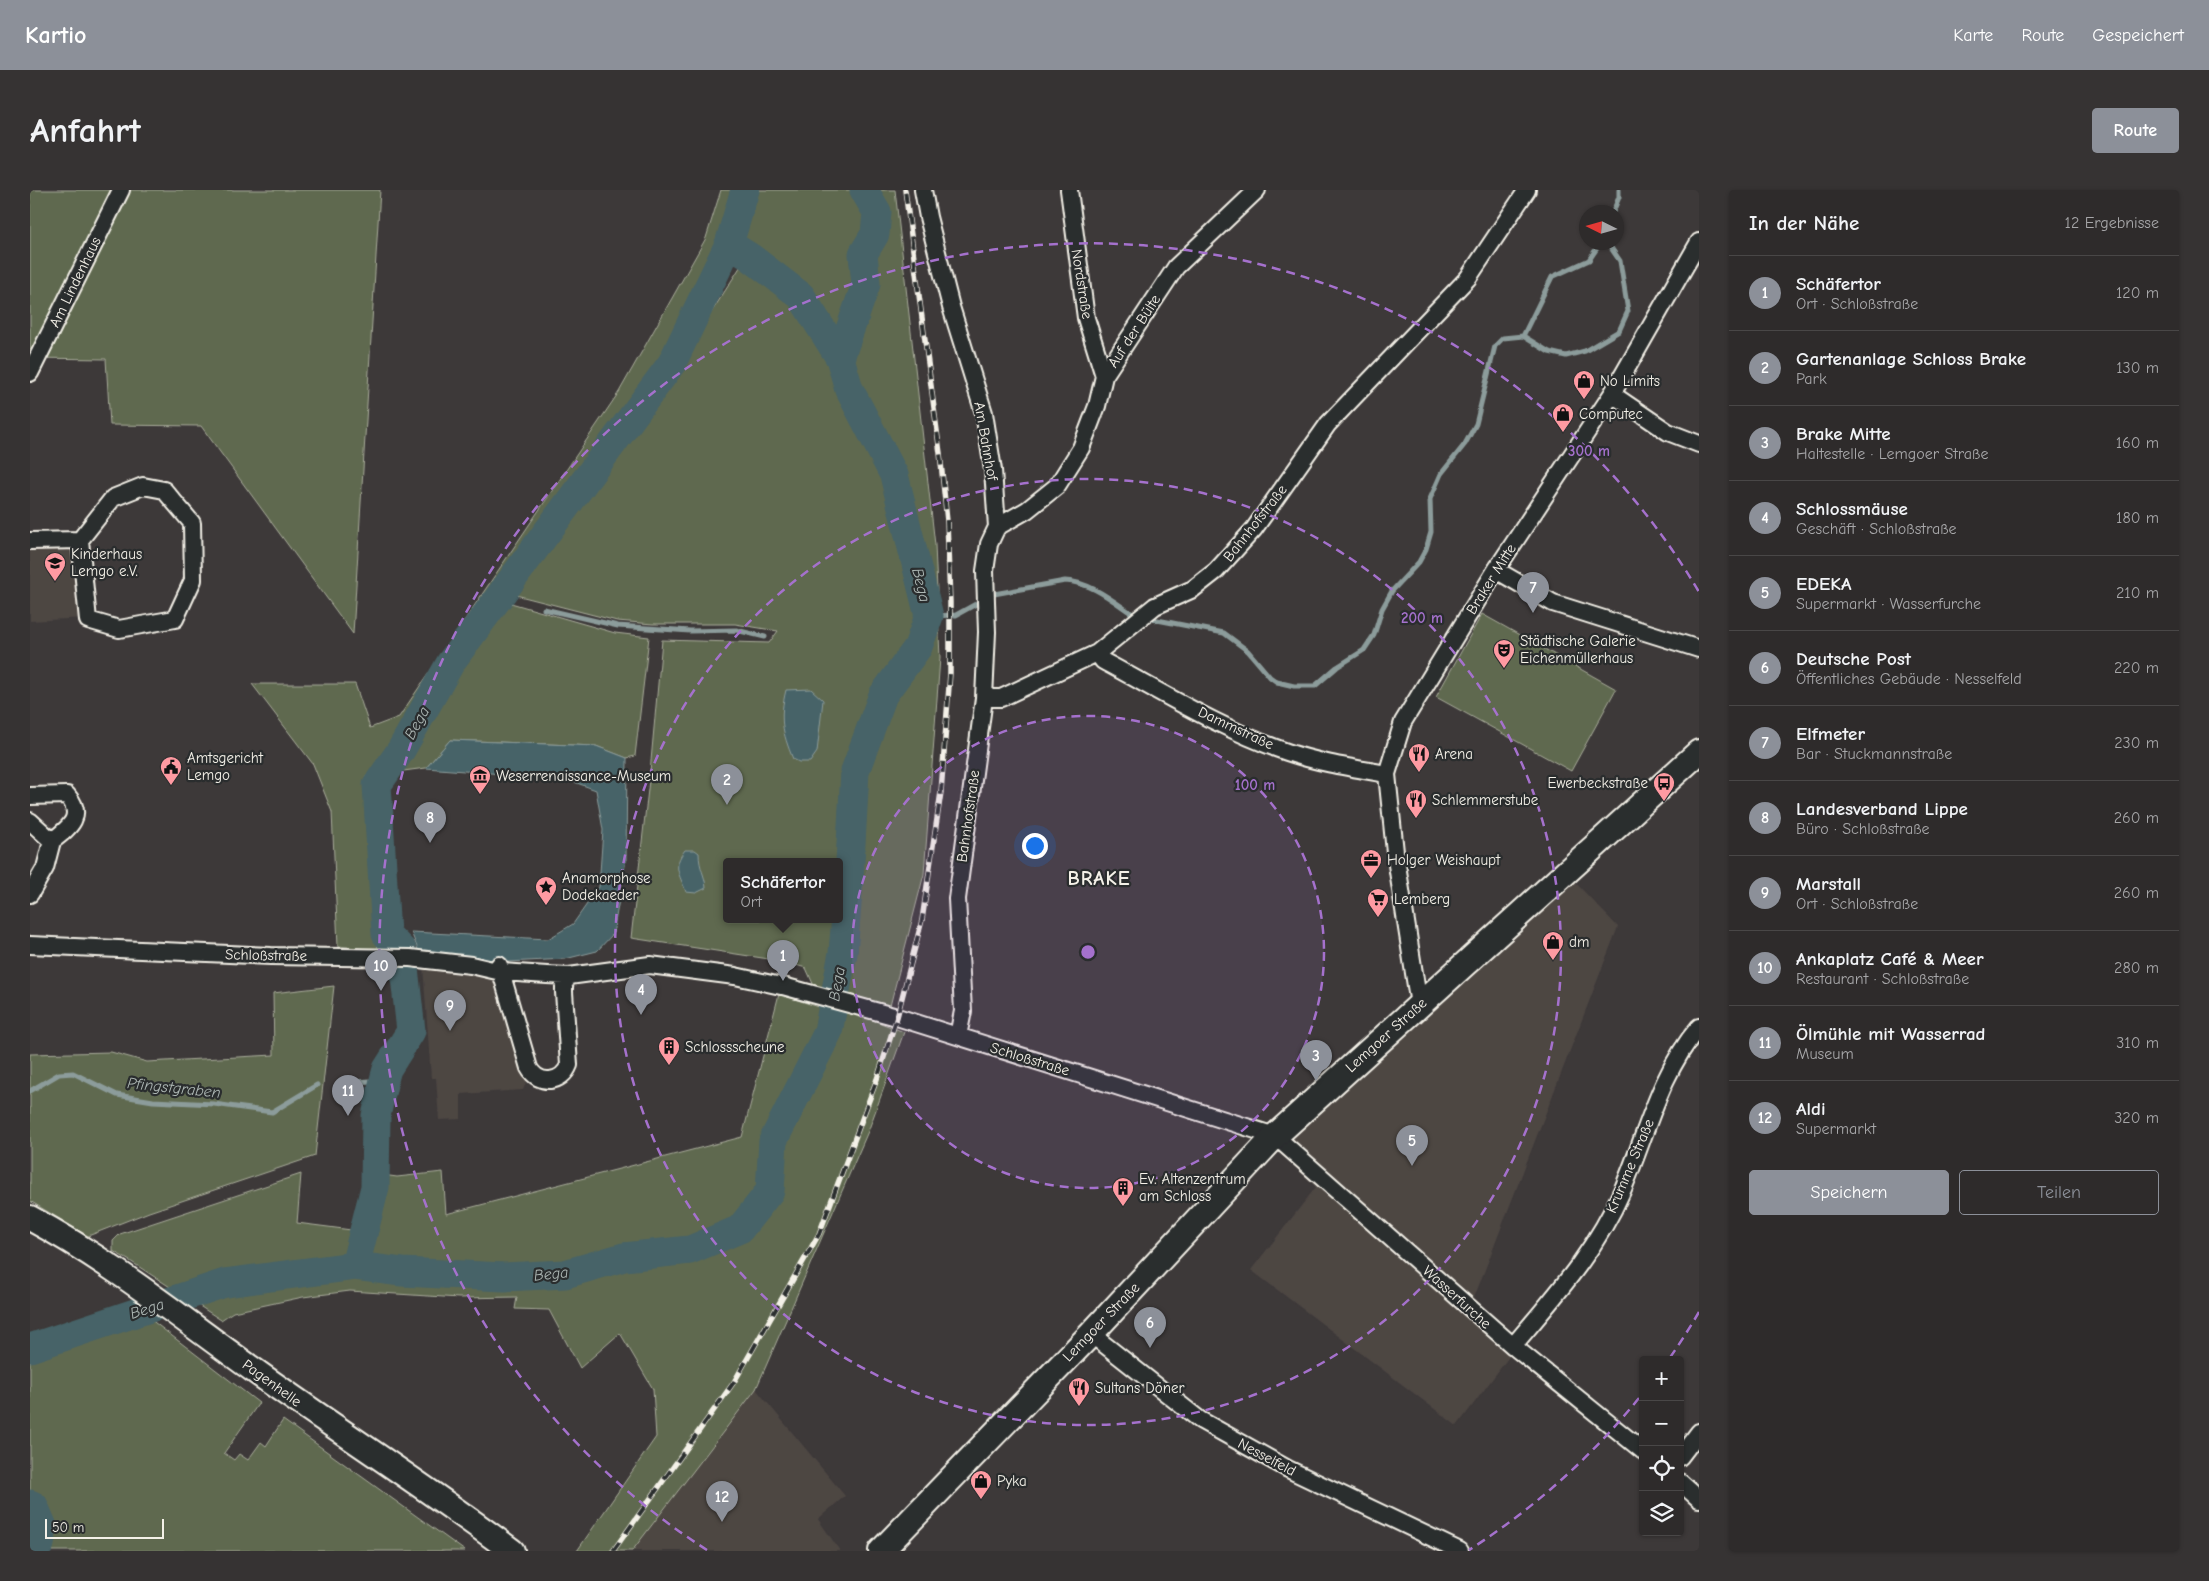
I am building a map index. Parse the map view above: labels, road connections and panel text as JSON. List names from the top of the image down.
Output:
{
  "streets": {
    "main road": ["Lemgoer Straße", "Pagenhelle"],
    "street": [
      "Am Lindenhaus",
      "Nordstraße",
      "Auf der Bülte",
      "Am Bahnhof",
      "Bahnhofstraße",
      "Braker Mitte",
      "Dammstraße",
      "Schloßstraße",
      "Krumme Straße",
      "Wasserfurche",
      "Nesselfeld"
    ]
  },
  "crossings": [
    ["Nordstraße", "Auf der Bülte"],
    ["Auf der Bülte", "Am Bahnhof"],
    ["Am Bahnhof", "Bahnhofstraße"],
    ["Bahnhofstraße", "Dammstraße"],
    ["Bahnhofstraße", "Schloßstraße"],
    ["Braker Mitte", "Dammstraße"],
    ["Braker Mitte", "Lemgoer Straße"],
    ["Schloßstraße", "Lemgoer Straße"],
    ["Schloßstraße", "Wasserfurche"],
    ["Lemgoer Straße", "Wasserfurche"],
    ["Lemgoer Straße", "Nesselfeld"],
    ["Krumme Straße", "Wasserfurche"]
  ],
  "districts": ["BRAKE"],
  "water": ["Bega", "Pfingstgraben"],
  "places": {
    "shop": [
      "No Limits",
      "Computec",
      "dm",
      "Pyka"
    ],
    "school or university": ["Kinderhaus Lemgo e.V."],
    "theatre": ["Städtische Galerie Eichenmüllerhaus"],
    "restaurant": ["Arena", "Schlemmerstube", "Sultans Döner"],
    "public building": ["Amtsgericht Lemgo"],
    "museum": ["Weserrenaissance-Museum"],
    "bus stop": ["Ewerbeckstraße"],
    "office": ["Holger Weishaupt"],
    "place": ["Anamorphose Dodekaeder"],
    "supermarket": ["Lemberg"],
    "building": ["Schlossscheune", "Ev. Altenzentrum am Schloss"]
  },
  "scale_bar": "50 m",
  "north": "left",
  "page": {
    "header": "Kartio",
    "nav": ["Karte", "Route", "Gespeichert"],
    "buttons": [
      "Route",
      ["Speichern", "Teilen"]
    ],
    "title": "Anfahrt",
    "heading": ["In der Nähe", "12 Ergebnisse"],
    "list": [
      {
        "mark": "1",
        "name": "Schäfertor",
        "note": "Ort · Schloßstraße",
        "value": "120 m"
      },
      {
        "mark": "2",
        "name": "Gartenanlage Schloss Brake",
        "note": "Park",
        "value": "130 m"
      },
      {
        "mark": "3",
        "name": "Brake Mitte",
        "note": "Haltestelle · Lemgoer Straße",
        "value": "160 m"
      },
      {
        "mark": "4",
        "name": "Schlossmäuse",
        "note": "Geschäft · Schloßstraße",
        "value": "180 m"
      },
      {
        "mark": "5",
        "name": "EDEKA",
        "note": "Supermarkt · Wasserfurche",
        "value": "210 m"
      },
      {
        "mark": "6",
        "name": "Deutsche Post",
        "note": "Öffentliches Gebäude · Nesselfeld",
        "value": "220 m"
      },
      {
        "mark": "7",
        "name": "Elfmeter",
        "note": "Bar · Stuckmannstraße",
        "value": "230 m"
      },
      {
        "mark": "8",
        "name": "Landesverband Lippe",
        "note": "Büro · Schloßstraße",
        "value": "260 m"
      },
      {
        "mark": "9",
        "name": "Marstall",
        "note": "Ort · Schloßstraße",
        "value": "260 m"
      },
      {
        "mark": "10",
        "name": "Ankaplatz Café & Meer",
        "note": "Restaurant · Schloßstraße",
        "value": "280 m"
      },
      {
        "mark": "11",
        "name": "Ölmühle mit Wasserrad",
        "note": "Museum",
        "value": "310 m"
      },
      {
        "mark": "12",
        "name": "Aldi",
        "note": "Supermarkt",
        "value": "320 m"
      }
    ],
    "pins": [
      "7",
      "2",
      "8",
      "1",
      "10",
      "4",
      "9",
      "3",
      "11",
      "5",
      "6",
      "12"
    ],
    "popup": ["Schäfertor", "Ort"],
    "map_buttons": ["+", "−"],
    "scale": "50 m"
  },
  "rings": ["300 m", "200 m", "100 m"]
}
